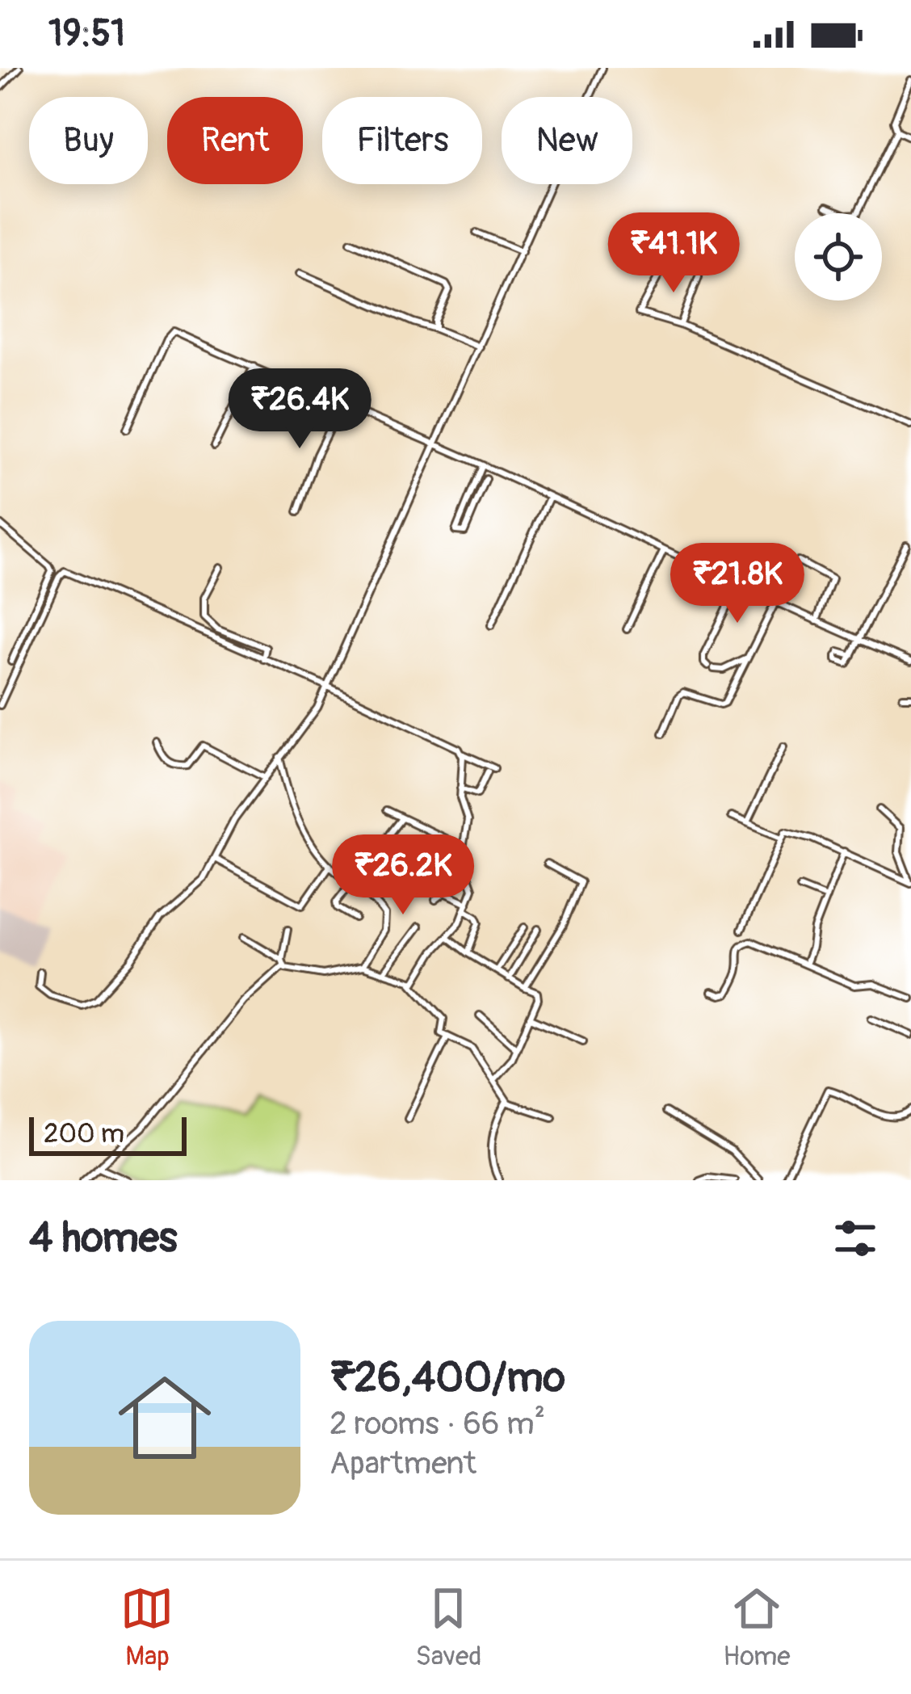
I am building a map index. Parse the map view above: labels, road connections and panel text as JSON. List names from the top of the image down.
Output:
{
  "scale_bar": "200 m",
  "page": {
    "status": "19:51",
    "chip": [
      "Buy",
      "Rent",
      "Filters",
      "New"
    ],
    "price": [
      "₹41.1K",
      "₹26.4K",
      "₹21.8K",
      "₹26.2K"
    ],
    "scale": "200 m",
    "heading": "4 homes",
    "list": [
      {
        "name": "₹26,400/mo",
        "note": "2 rooms · 66 m² · Apartment"
      }
    ],
    "tabs": ["Map", "Saved", "Home"]
  }
}
